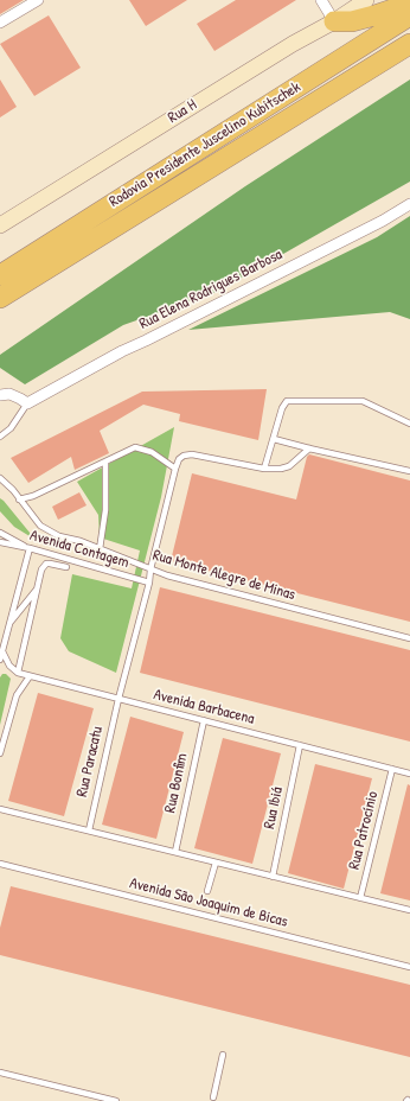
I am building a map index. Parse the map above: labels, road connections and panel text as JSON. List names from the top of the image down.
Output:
{
  "streets": {
    "highway": ["Rodovia Presidente Juscelino Kubitschek"],
    "main road": ["Rua H"],
    "street": ["Rua Elena Rodrigues Barbosa"],
    "lane": [
      "Avenida Contagem",
      "Rua Monte Alegre de Minas",
      "Avenida Barbacena",
      "Rua Paracatu",
      "Rua Bonfim",
      "Rua Ibiá",
      "Rua Patrocínio",
      "Avenida São Joaquim de Bicas"
    ]
  },
  "crossings": [
    ["Avenida Contagem", "Rua Monte Alegre de Minas"],
    ["Avenida Contagem", "Rua Paracatu"],
    ["Avenida Barbacena", "Rua Paracatu"],
    ["Avenida Barbacena", "Rua Bonfim"],
    ["Avenida Barbacena", "Rua Ibiá"],
    ["Avenida Barbacena", "Rua Patrocínio"]
  ]
}
